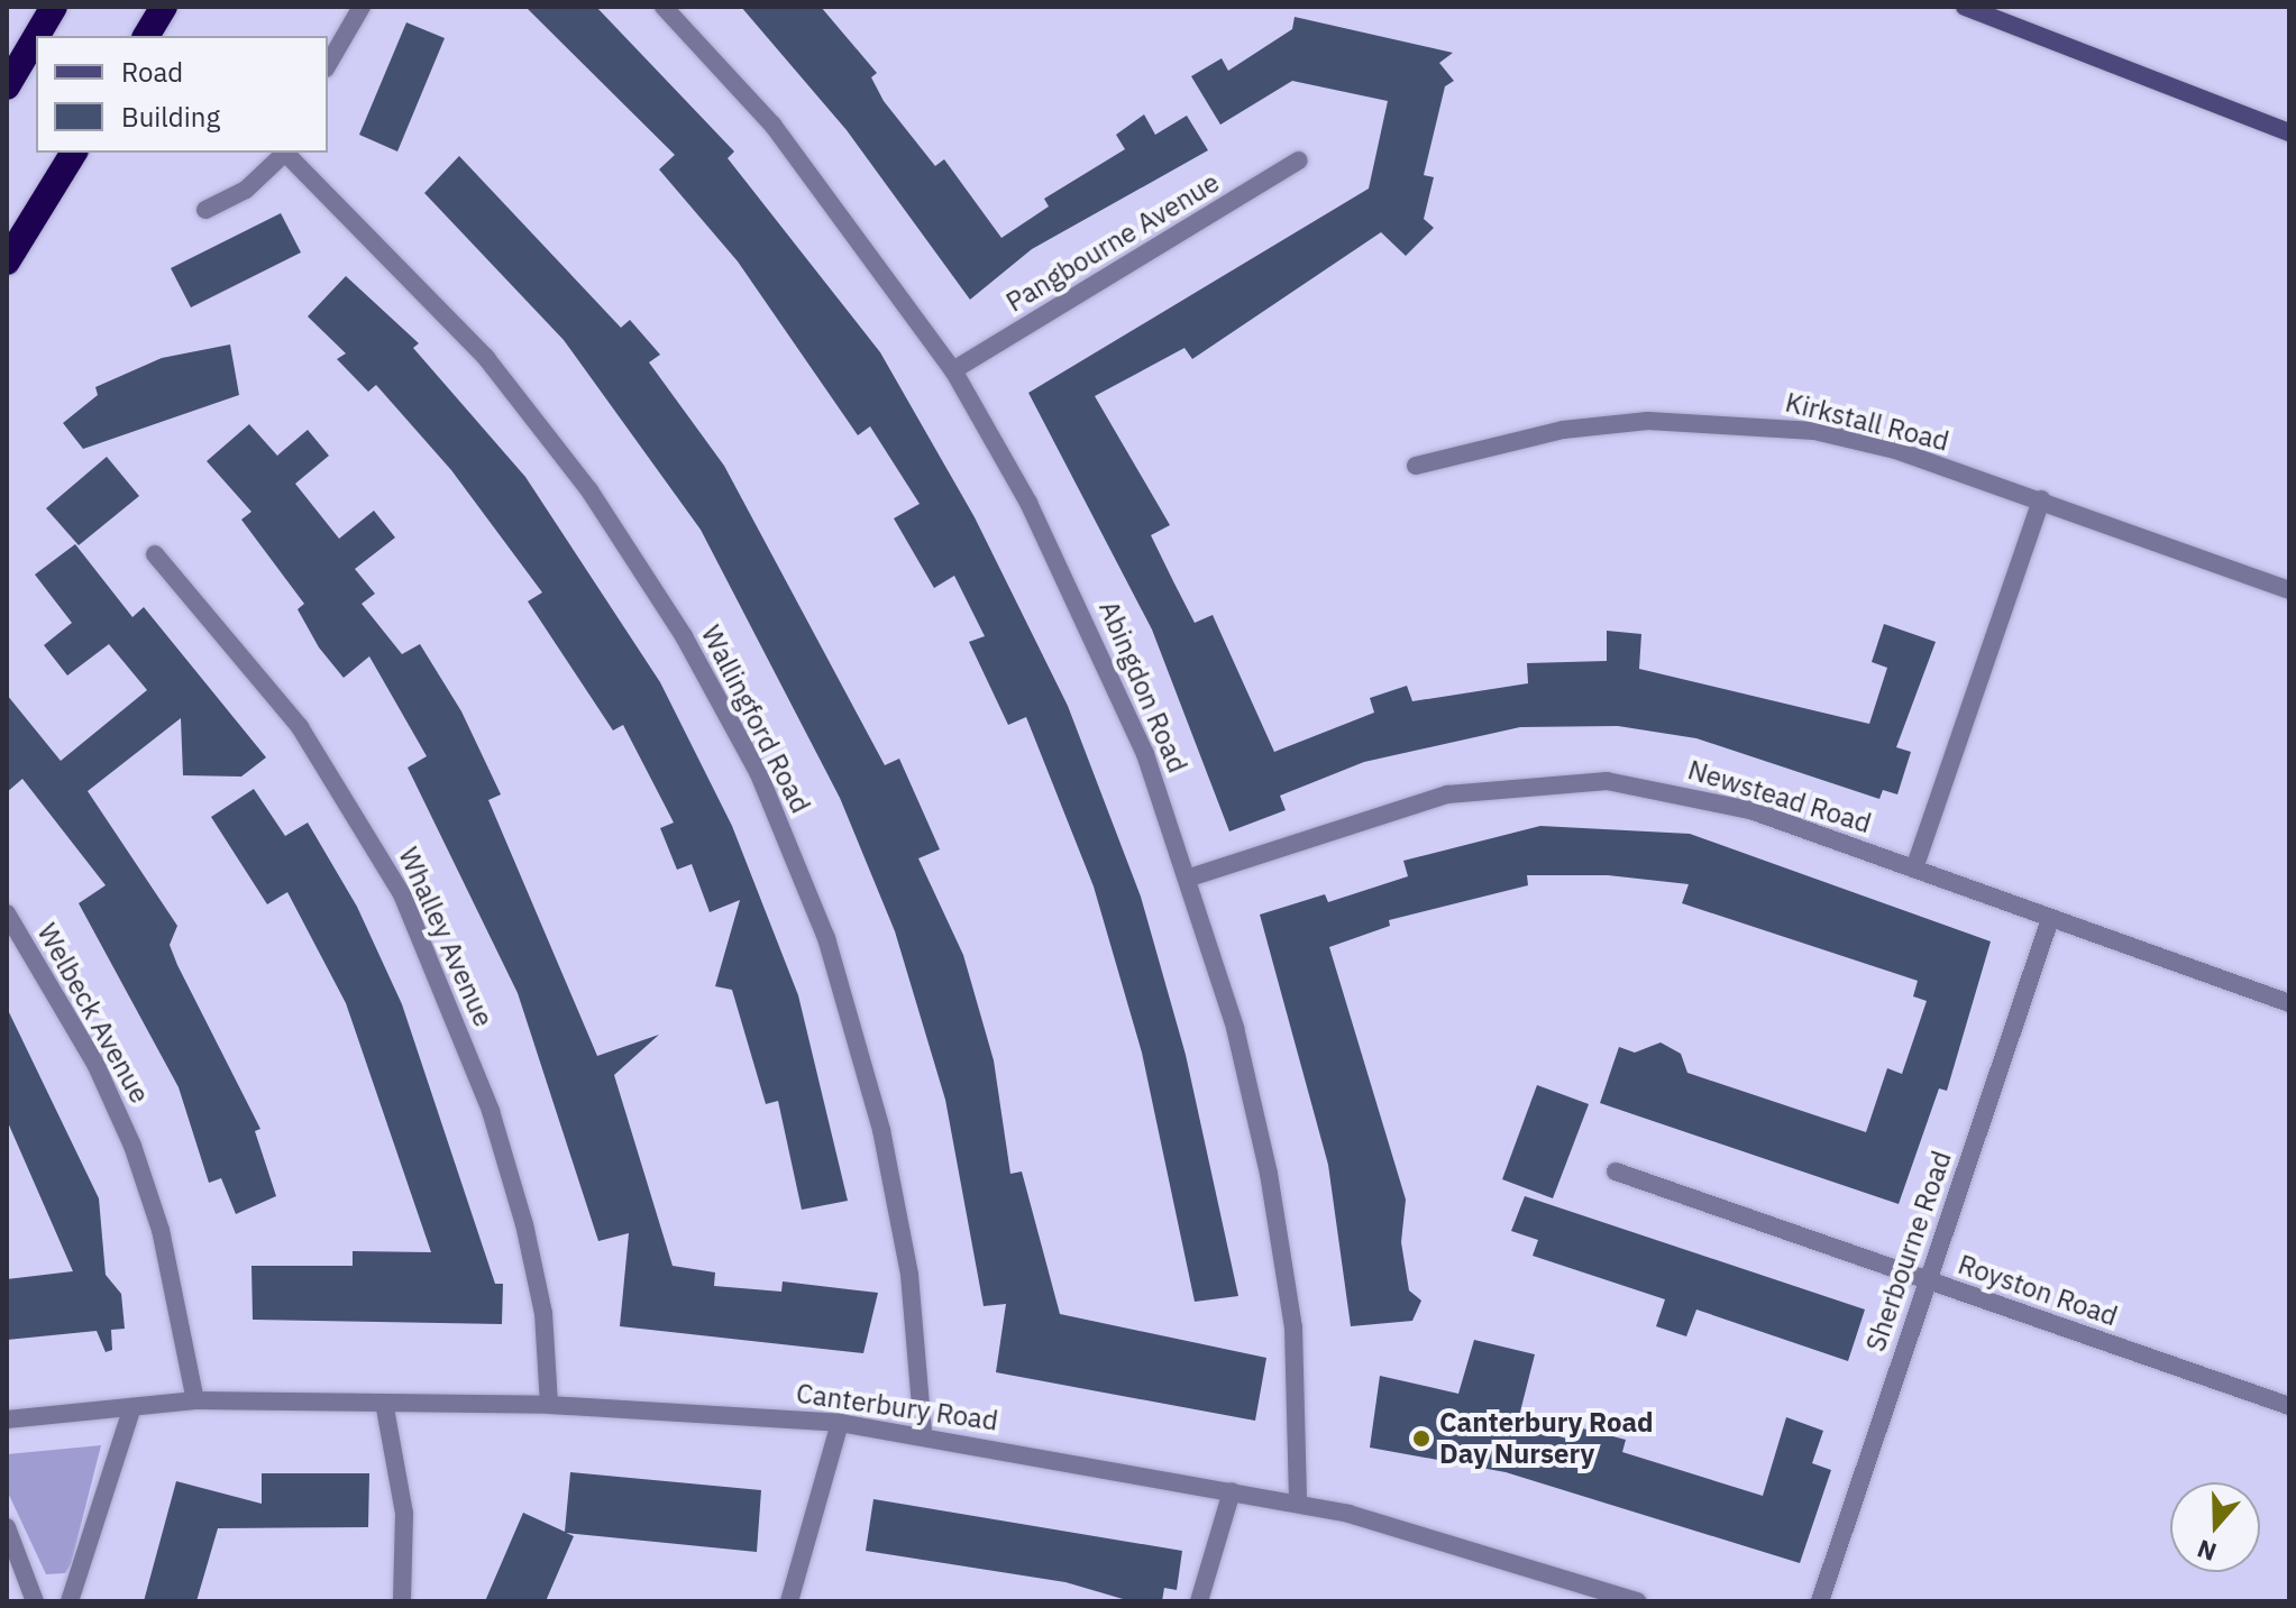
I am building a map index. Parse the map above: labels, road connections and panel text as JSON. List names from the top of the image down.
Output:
{
  "streets": {
    "street": [
      "Pangbourne Avenue",
      "Kirkstall Road",
      "Abingdon Road",
      "Wallingford Road",
      "Newstead Road",
      "Whalley Avenue",
      "Welbeck Avenue",
      "Sherbourne Road",
      "Royston Road",
      "Canterbury Road"
    ]
  },
  "crossings": [
    ["Pangbourne Avenue", "Abingdon Road"],
    ["Abingdon Road", "Newstead Road"],
    ["Abingdon Road", "Canterbury Road"],
    ["Wallingford Road", "Canterbury Road"],
    ["Newstead Road", "Sherbourne Road"],
    ["Whalley Avenue", "Canterbury Road"],
    ["Welbeck Avenue", "Canterbury Road"],
    ["Sherbourne Road", "Royston Road"]
  ],
  "places": ["Canterbury Road Day Nursery"],
  "legend": ["Road", "Building"],
  "north": "bottom"
}
